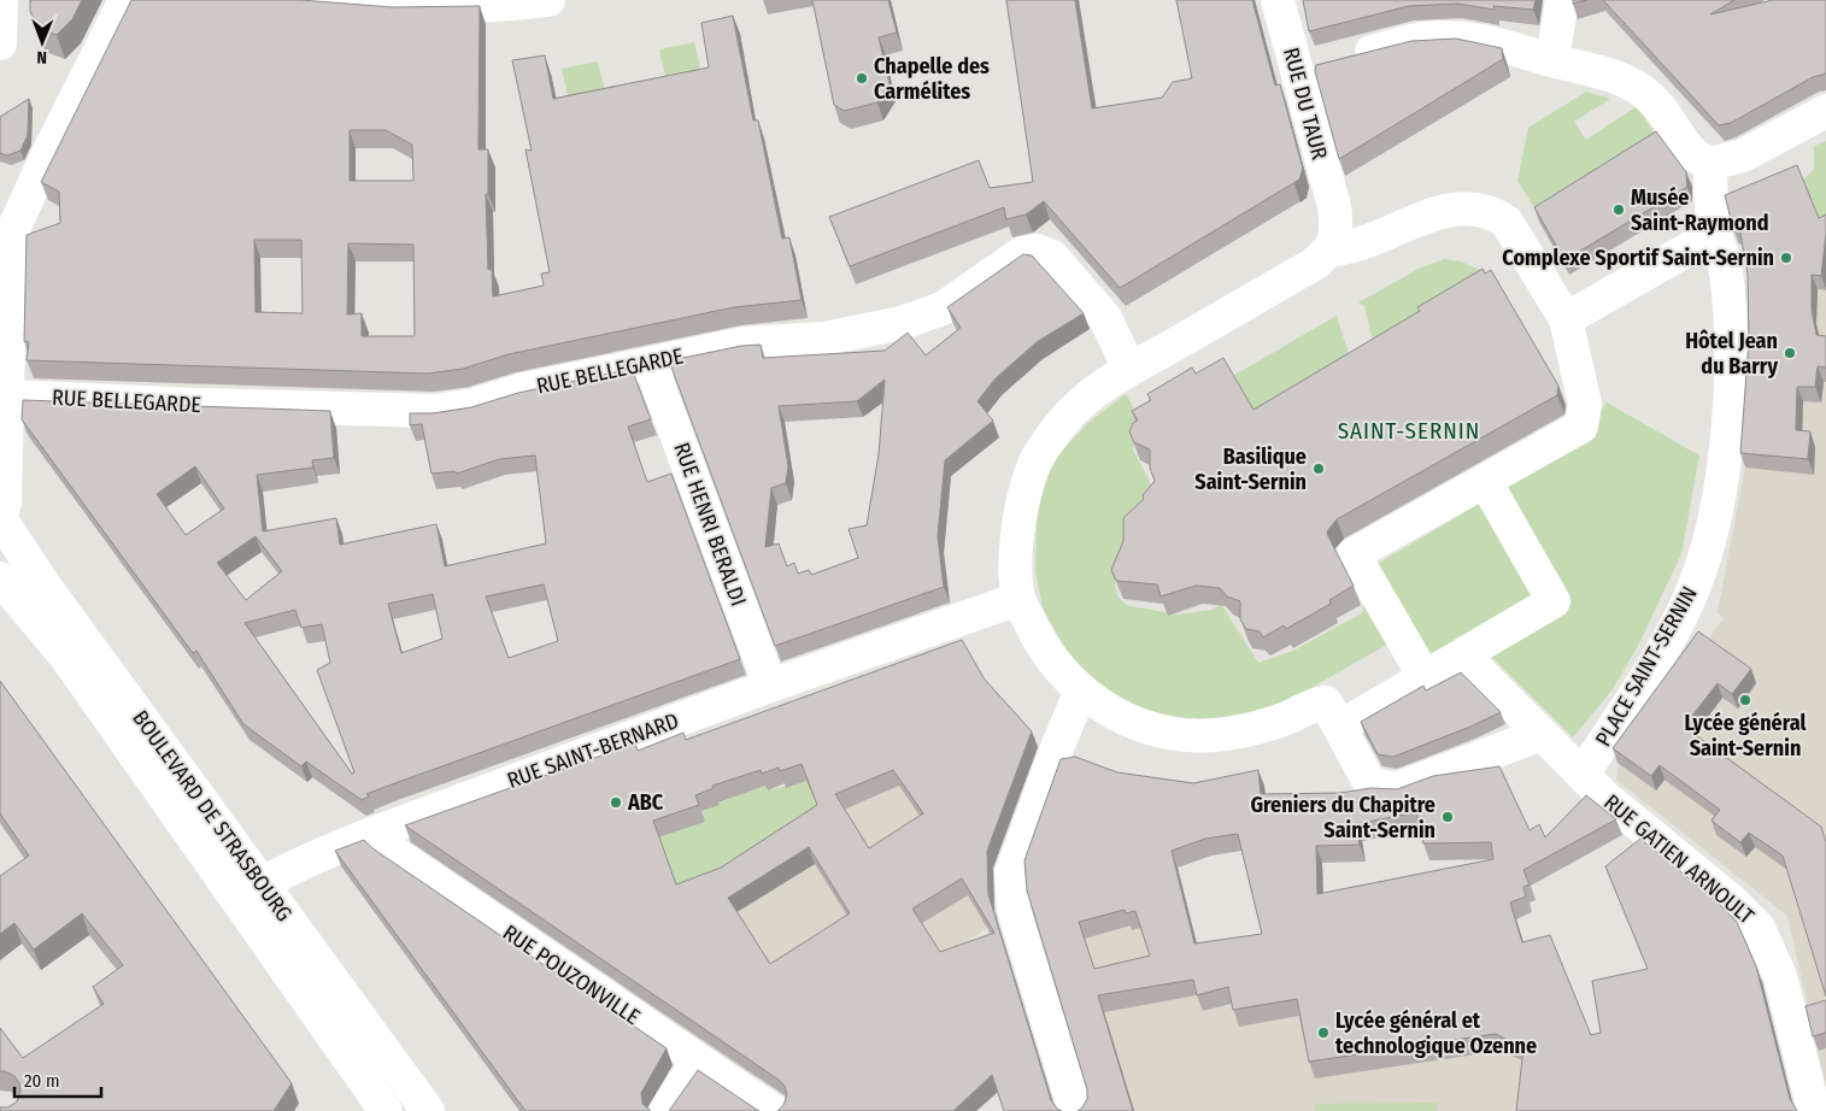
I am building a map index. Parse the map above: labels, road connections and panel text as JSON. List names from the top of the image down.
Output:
{
  "streets": {
    "street": [
      "RUE DU TAUR",
      "RUE BELLEGARDE",
      "RUE HENRI BERALDI",
      "PLACE SAINT-SERNIN",
      "RUE SAINT-BERNARD",
      "BOULEVARD DE STRASBOURG",
      "RUE GATIEN ARNOULT",
      "RUE POUZONVILLE"
    ]
  },
  "crossings": [
    ["RUE BELLEGARDE", "RUE HENRI BERALDI"],
    ["RUE HENRI BERALDI", "RUE SAINT-BERNARD"],
    ["PLACE SAINT-SERNIN", "RUE GATIEN ARNOULT"],
    ["RUE SAINT-BERNARD", "BOULEVARD DE STRASBOURG"],
    ["RUE SAINT-BERNARD", "RUE POUZONVILLE"]
  ],
  "districts": ["SAINT-SERNIN"],
  "places": [
    "Chapelle des Carmélites",
    "Musée Saint-Raymond",
    "Complexe Sportif Saint-Sernin",
    "Hôtel Jean du Barry",
    "Basilique Saint-Sernin",
    "Lycée général Saint-Sernin",
    "ABC",
    "Greniers du Chapitre Saint-Sernin",
    "Lycée général et technologique Ozenne"
  ],
  "scale_bar": "20 m",
  "north": "bottom"
}
